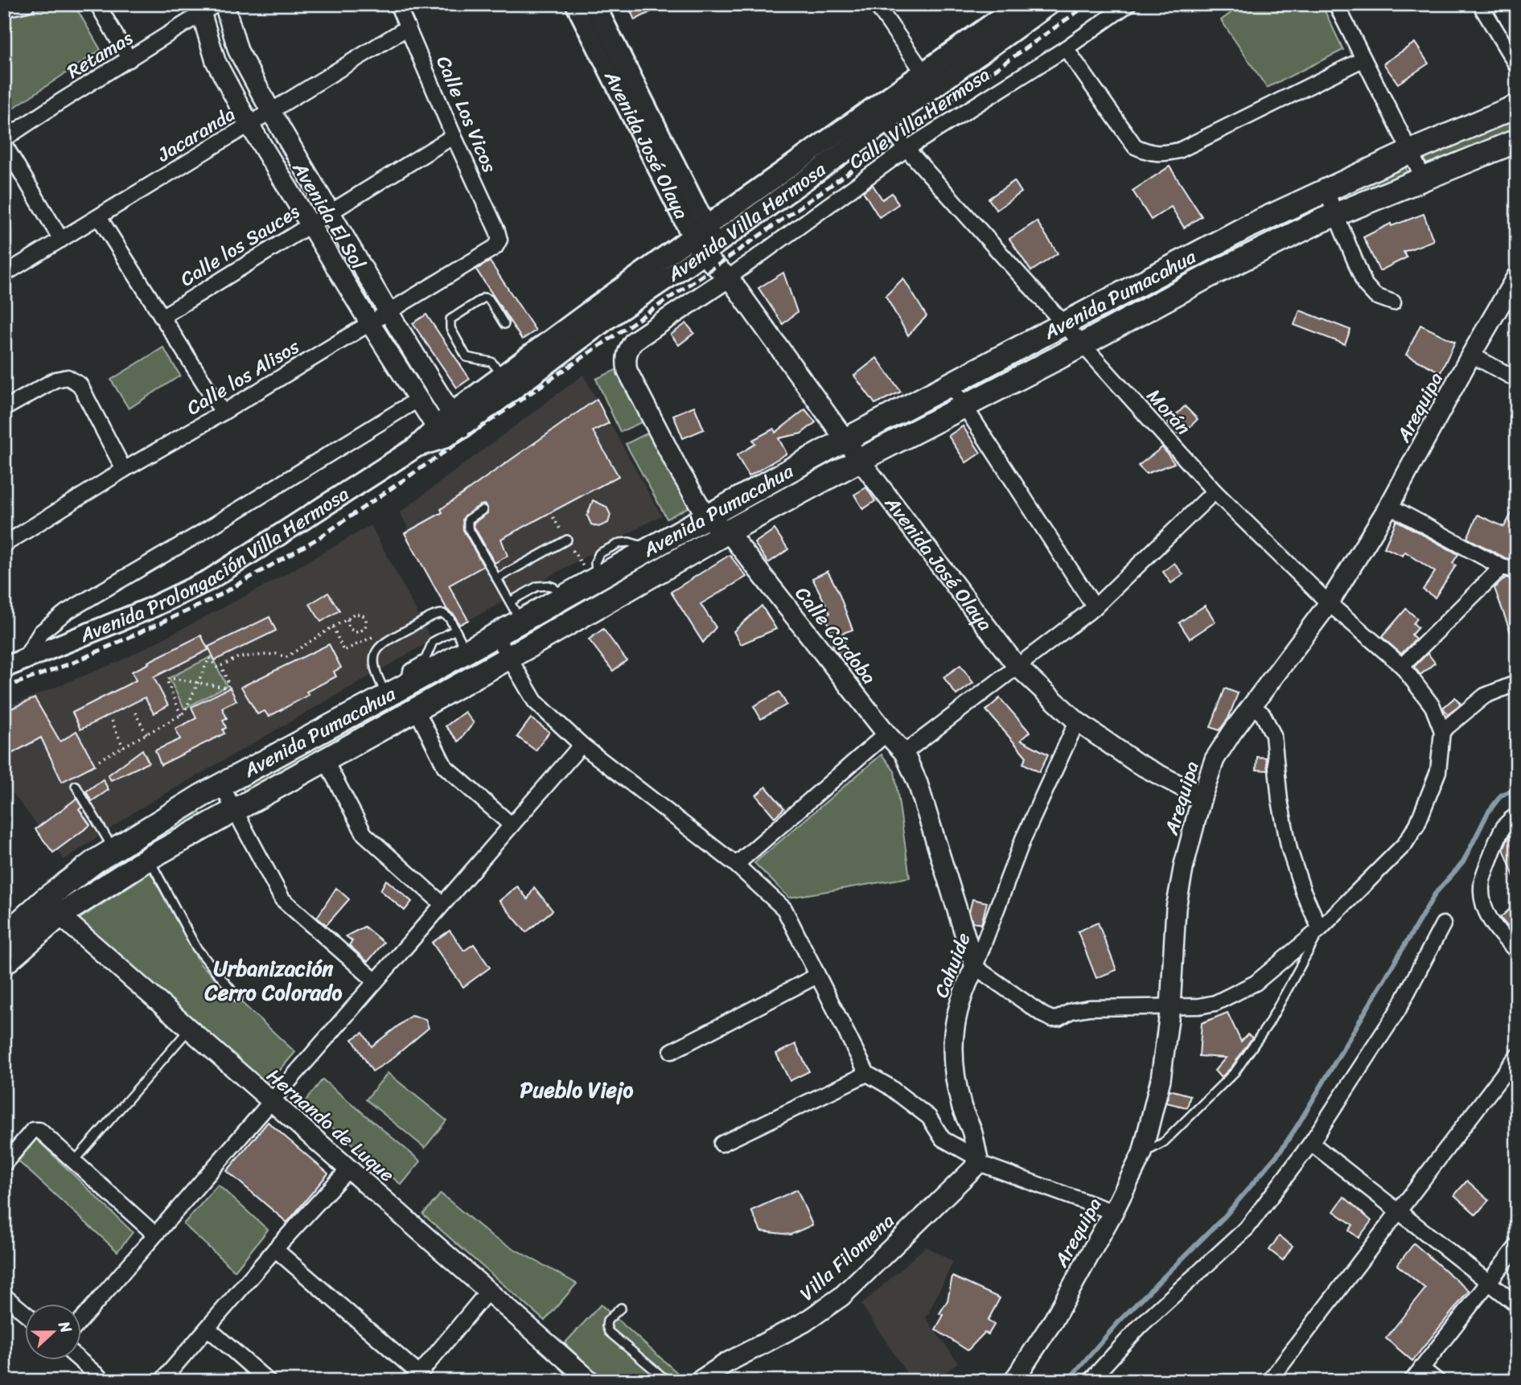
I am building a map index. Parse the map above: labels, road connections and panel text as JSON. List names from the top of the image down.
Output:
{
  "streets": {
    "main road": [
      "Avenida José Olaya",
      "Avenida Villa Hermosa",
      "Avenida Pumacahua",
      "Avenida Prolongación Villa Hermosa"
    ],
    "street": [
      "Retamas",
      "Calle Los Vicos",
      "Calle Villa Hermosa",
      "Jacaranda",
      "Avenida El Sol",
      "Calle los Sauces",
      "Calle los Alisos",
      "Arequipa",
      "Morán",
      "Calle Córdoba",
      "Cahuide",
      "Hernando de Luque",
      "Villa Filomena"
    ]
  },
  "crossings": [
    ["Retamas", "Avenida El Sol"],
    ["Calle Los Vicos", "Jacaranda"],
    ["Calle Los Vicos", "Calle los Sauces"],
    ["Calle Los Vicos", "Calle los Alisos"],
    ["Calle Villa Hermosa", "Avenida José Olaya"],
    ["Calle Villa Hermosa", "Morán"],
    ["Calle Villa Hermosa", "Calle Córdoba"],
    ["Jacaranda", "Avenida El Sol"],
    ["Avenida José Olaya", "Avenida Villa Hermosa"],
    ["Avenida José Olaya", "Avenida Pumacahua"],
    ["Avenida José Olaya", "Arequipa"],
    ["Avenida José Olaya", "Cahuide"],
    ["Avenida El Sol", "Avenida Villa Hermosa"],
    ["Avenida El Sol", "Calle los Sauces"],
    ["Avenida El Sol", "Calle los Alisos"],
    ["Avenida El Sol", "Avenida Prolongación Villa Hermosa"],
    ["Avenida Villa Hermosa", "Morán"],
    ["Avenida Villa Hermosa", "Avenida Prolongación Villa Hermosa"],
    ["Avenida Pumacahua", "Morán"],
    ["Avenida Pumacahua", "Calle Córdoba"],
    ["Avenida Pumacahua", "Hernando de Luque"],
    ["Arequipa", "Morán"],
    ["Calle Córdoba", "Cahuide"],
    ["Cahuide", "Villa Filomena"]
  ],
  "districts": ["Urbanización Cerro Colorado", "Pueblo Viejo"],
  "north": "right"
}
